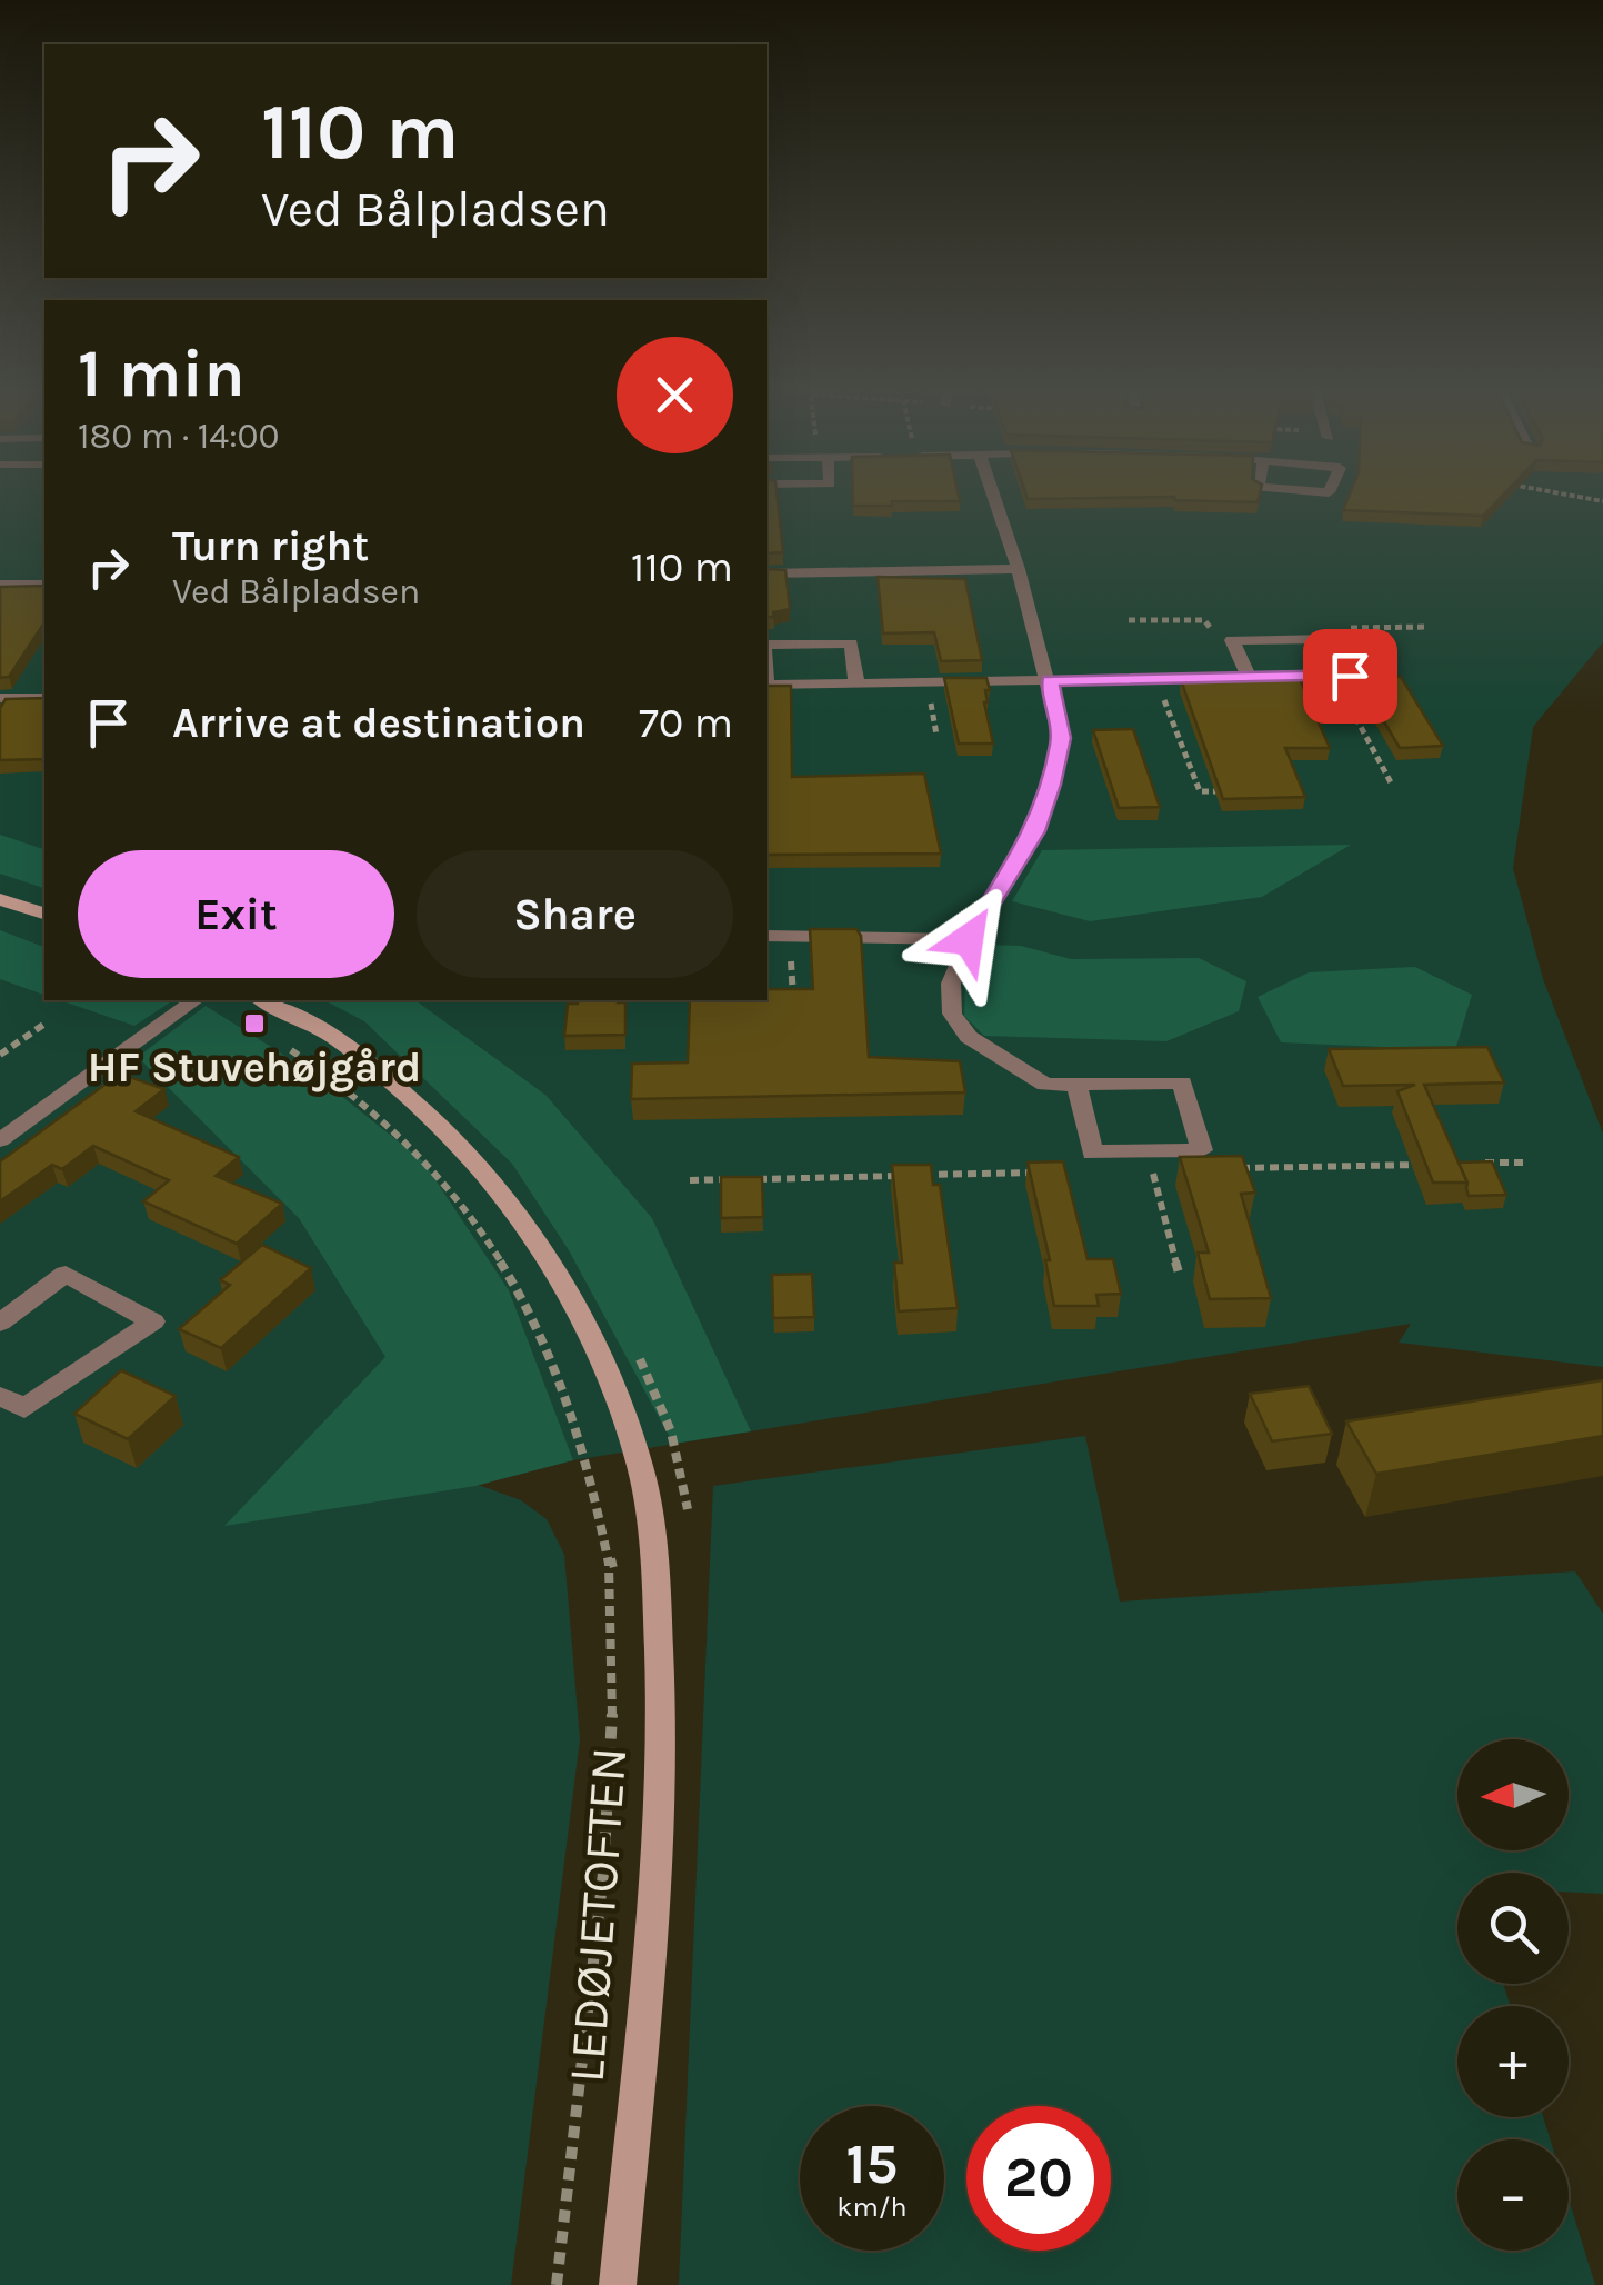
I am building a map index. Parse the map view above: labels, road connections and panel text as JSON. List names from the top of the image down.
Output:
{
  "streets": {
    "street": ["LEDØJETOFTEN"]
  },
  "places": {
    "transit": ["HF Stuvehøjgård"]
  },
  "north": "left",
  "page": {
    "turn": ["110 m", "Ved Bålpladsen"],
    "heading": ["1 min", "180 m · 14:00"],
    "list": [
      {
        "name": "Turn right",
        "note": "Ved Bålpladsen",
        "value": "110 m"
      },
      {
        "name": "Arrive at destination",
        "value": "70 m"
      }
    ],
    "buttons": ["Exit", "Share"],
    "map_buttons": ["+", "−"],
    "speed": "15 km/h",
    "limit": "20"
  }
}
